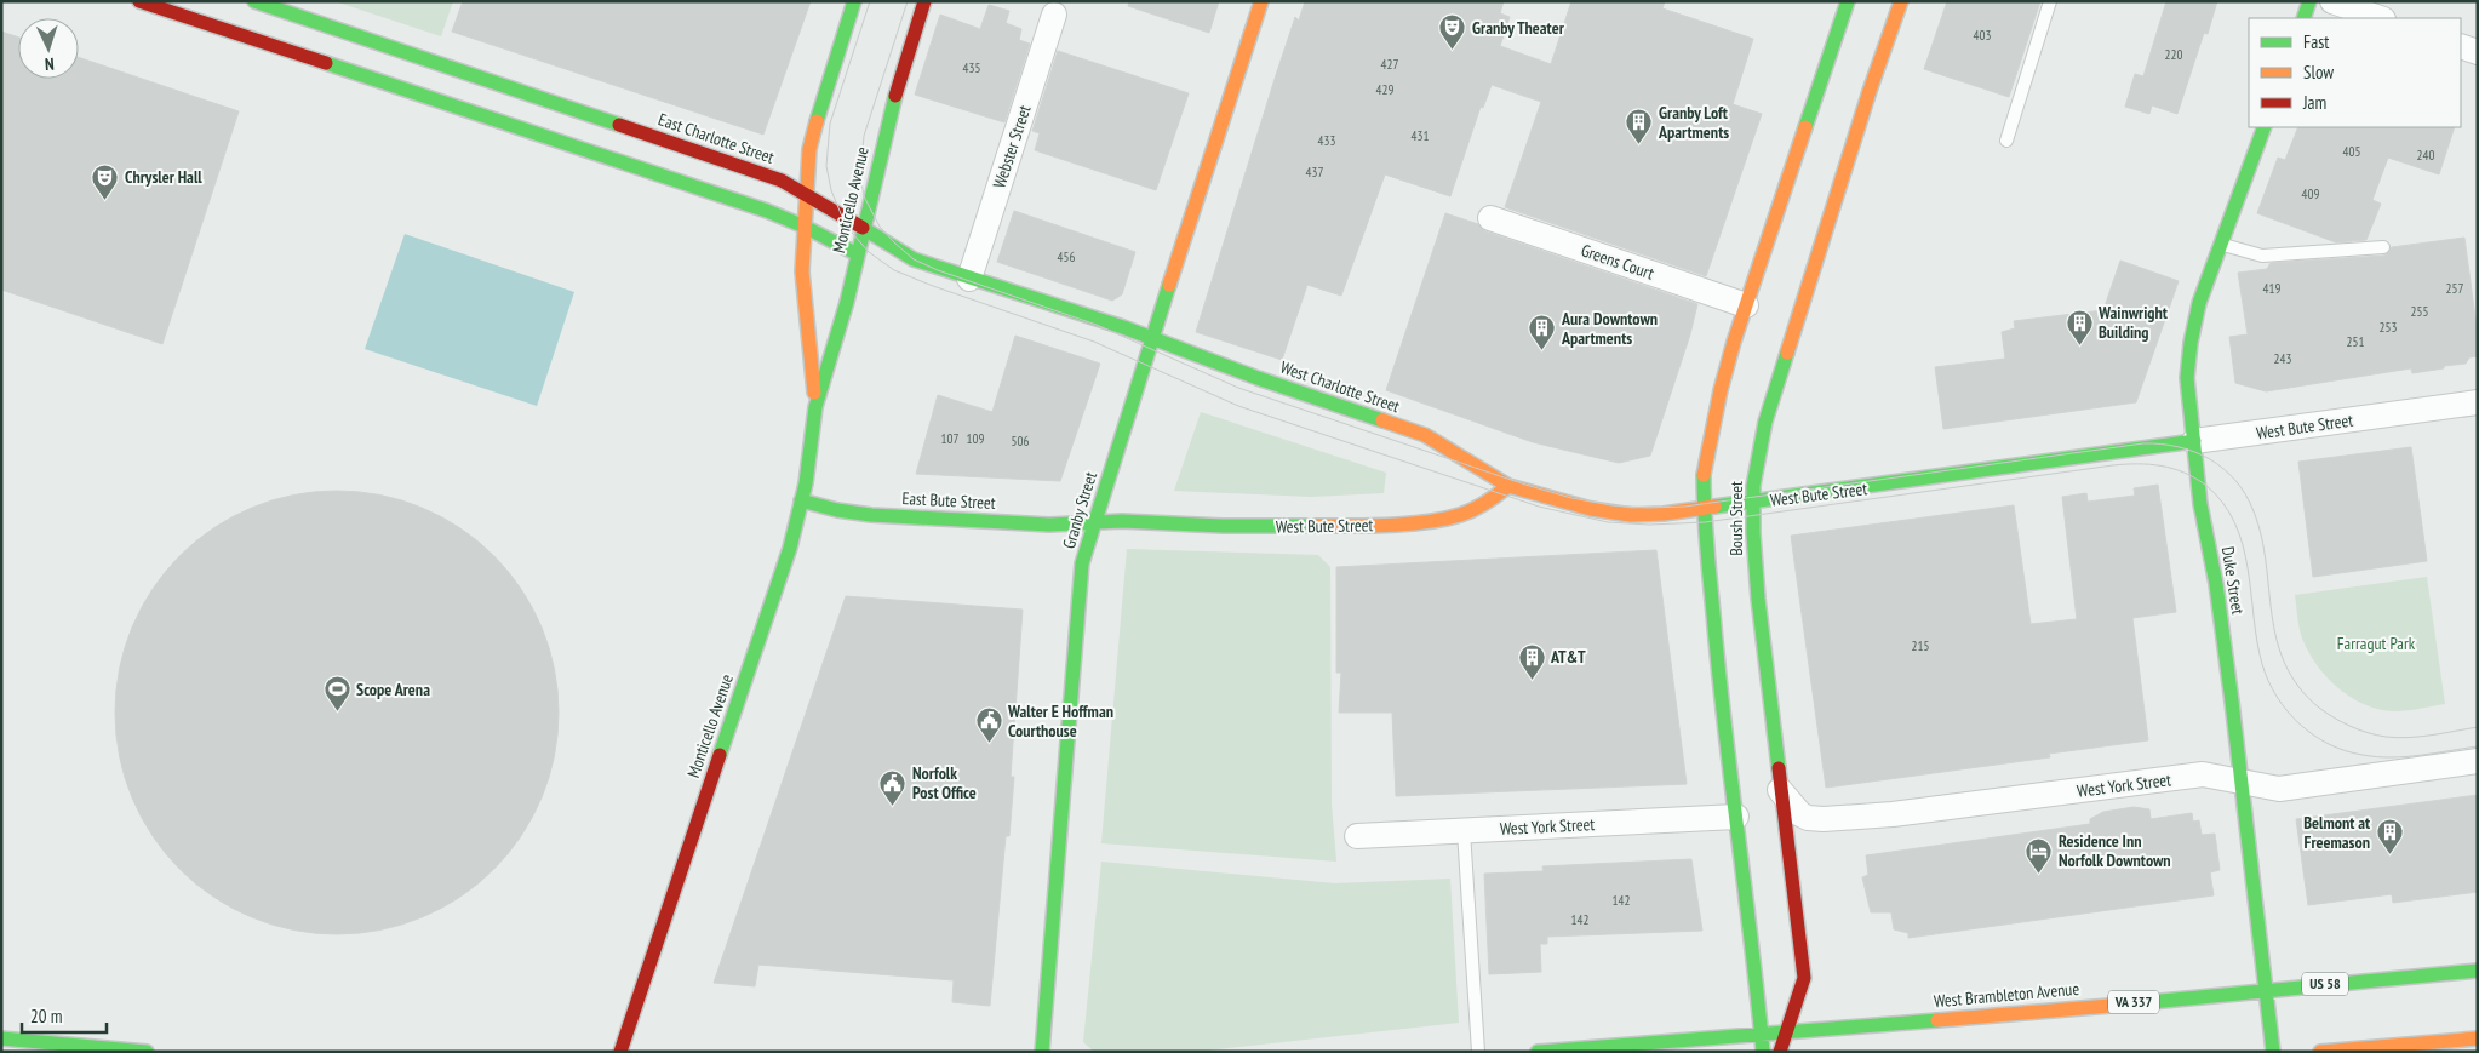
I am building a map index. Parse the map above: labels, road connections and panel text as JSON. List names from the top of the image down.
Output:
{
  "streets": {
    "street": [
      "East Charlotte Street",
      "Webster Street",
      "Monticello Avenue",
      "Greens Court",
      "West Charlotte Street",
      "West Bute Street",
      "East Bute Street",
      "Granby Street",
      "Boush Street",
      "Duke Street",
      "West York Street",
      "US 58",
      "West Brambleton Avenue",
      "VA 337"
    ]
  },
  "crossings": [
    ["East Charlotte Street", "Webster Street"],
    ["East Charlotte Street", "Monticello Avenue"],
    ["East Charlotte Street", "West Charlotte Street"],
    ["East Charlotte Street", "Granby Street"],
    ["Monticello Avenue", "East Bute Street"],
    ["Greens Court", "Boush Street"],
    ["West Charlotte Street", "West Bute Street"],
    ["West Charlotte Street", "Granby Street"],
    ["West Bute Street", "East Bute Street"],
    ["West Bute Street", "Granby Street"],
    ["West Bute Street", "Boush Street"],
    ["West Bute Street", "Duke Street"],
    ["East Bute Street", "Granby Street"],
    ["Boush Street", "West York Street"],
    ["Boush Street", "West Brambleton Avenue"],
    ["Duke Street", "West York Street"],
    ["Duke Street", "West Brambleton Avenue"]
  ],
  "parks": ["Farragut Park"],
  "places": {
    "theatre": ["Granby Theater", "Chrysler Hall"],
    "building": [
      "Granby Loft Apartments",
      "Wainwright Building",
      "Aura Downtown Apartments",
      "AT&T",
      "Belmont at Freemason"
    ],
    "sports": ["Scope Arena"],
    "public building": ["Walter E Hoffman Courthouse", "Norfolk Post Office"],
    "hotel": ["Residence Inn Norfolk Downtown"]
  },
  "house_numbers": [
    "403",
    "220",
    "427",
    "435",
    "429",
    "431",
    "433",
    "405",
    "240",
    "437",
    "409",
    "456",
    "419",
    "257",
    "255",
    "253",
    "251",
    "243",
    "107",
    "109",
    "506",
    "215",
    "142",
    "142"
  ],
  "legend": ["Fast", "Slow", "Jam"],
  "scale_bar": "20 m",
  "north": "bottom"
}
